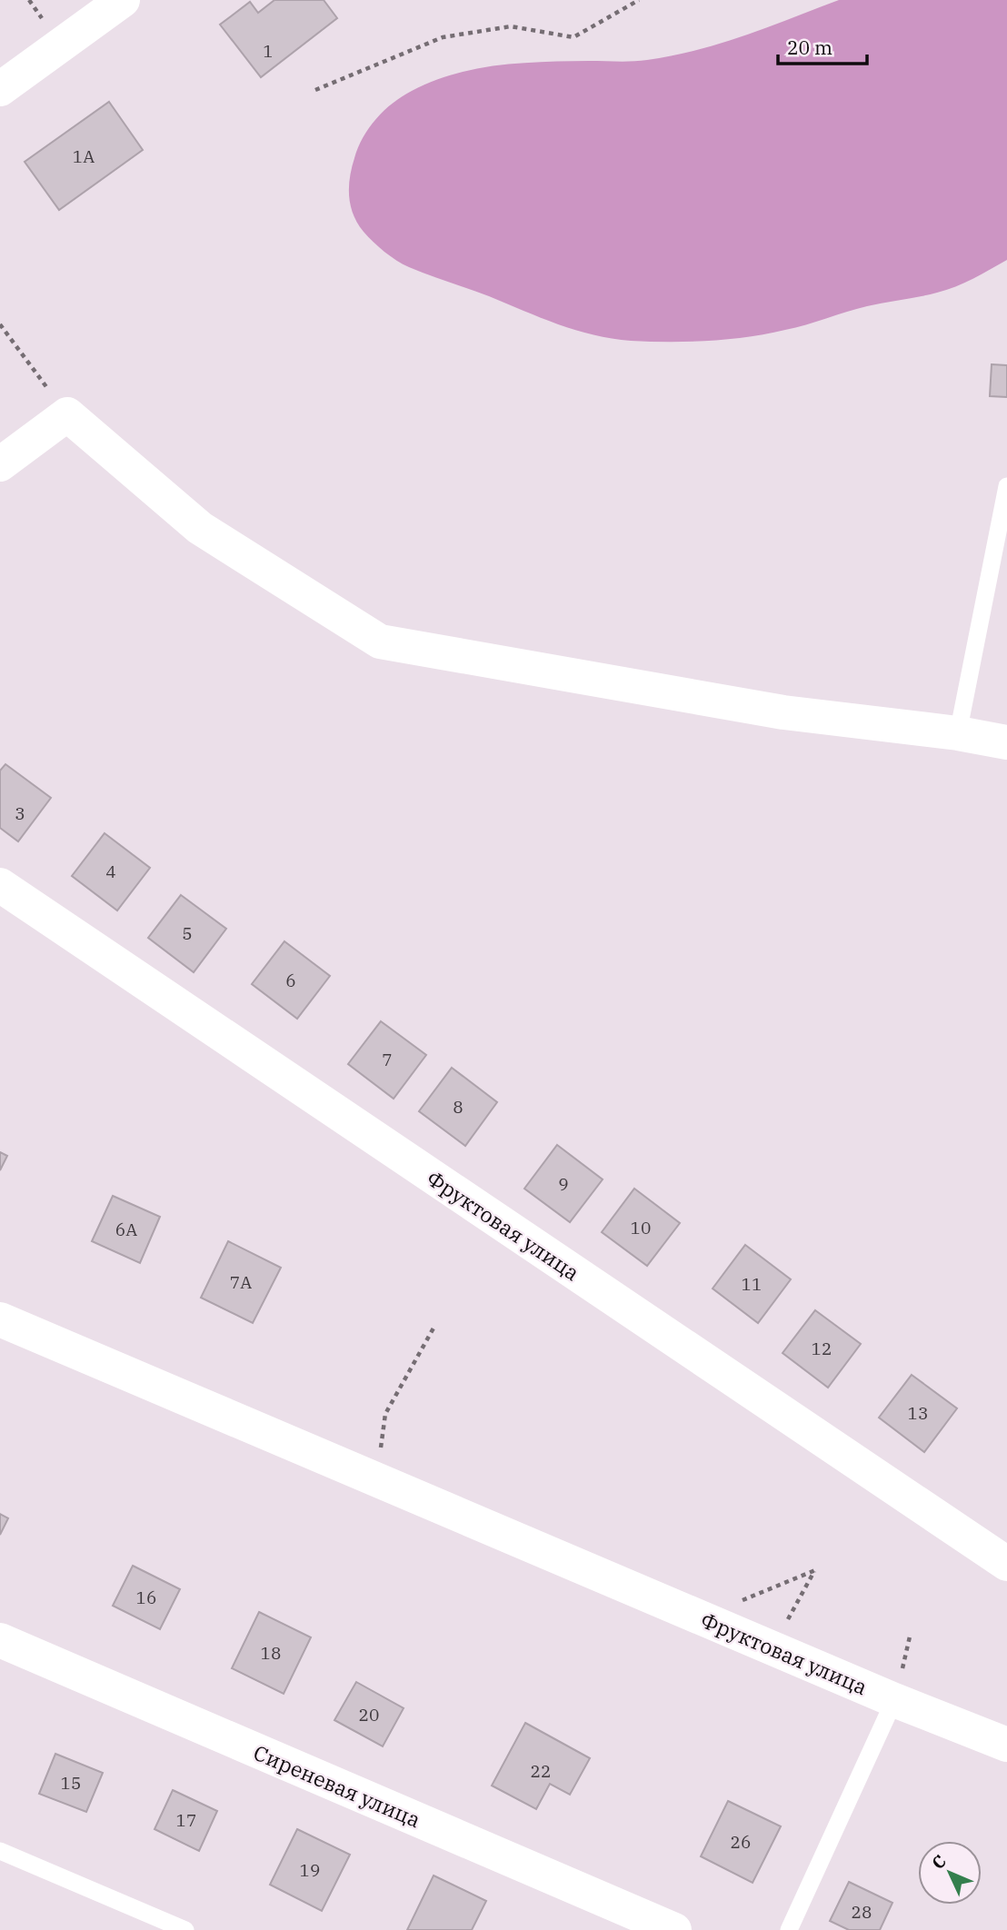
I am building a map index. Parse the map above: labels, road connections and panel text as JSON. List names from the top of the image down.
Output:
{
  "streets": {
    "street": ["Фруктовая улица", "Сиреневая улица"]
  },
  "house_numbers": [
    "1",
    "1А",
    "3",
    "4",
    "5",
    "6",
    "7",
    "8",
    "9",
    "10",
    "6А",
    "7А",
    "11",
    "12",
    "13",
    "16",
    "18",
    "20",
    "22",
    "15",
    "17",
    "26",
    "19",
    "28"
  ],
  "scale_bar": "20 m",
  "north": "top left"
}
